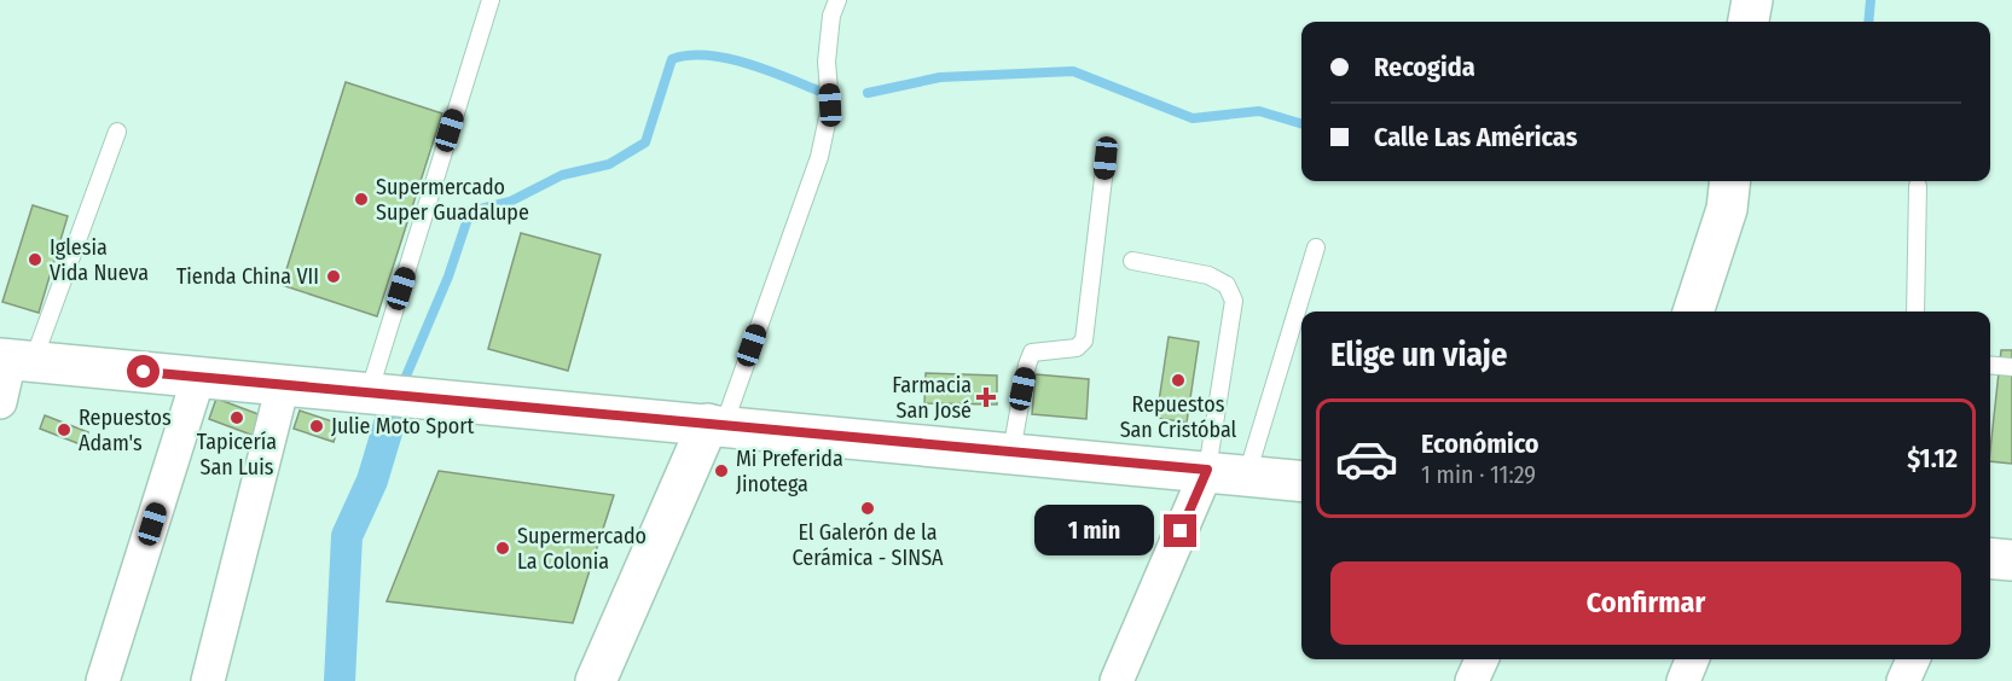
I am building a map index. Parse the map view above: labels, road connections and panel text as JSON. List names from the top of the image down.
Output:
{
  "places": {
    "other": [
      "Supermercado Super Guadalupe",
      "Iglesia Vida Nueva",
      "Tienda China VII",
      "Repuestos San Cristóbal",
      "Tapicería San Luis",
      "Julie Moto Sport",
      "Repuestos Adam's",
      "Mi Preferida Jinotega",
      "El Galerón de la Cerámica - SINSA",
      "Supermercado La Colonia"
    ],
    "health": ["Farmacia San José"]
  },
  "page": {
    "banner": ["Recogida", "Calle Las Américas"],
    "heading": "Elige un viaje",
    "list": [
      {
        "name": "Económico",
        "note": "1 min · 11:29",
        "value": "$1.12"
      }
    ],
    "bubble": "1 min",
    "buttons": "Confirmar"
  }
}
